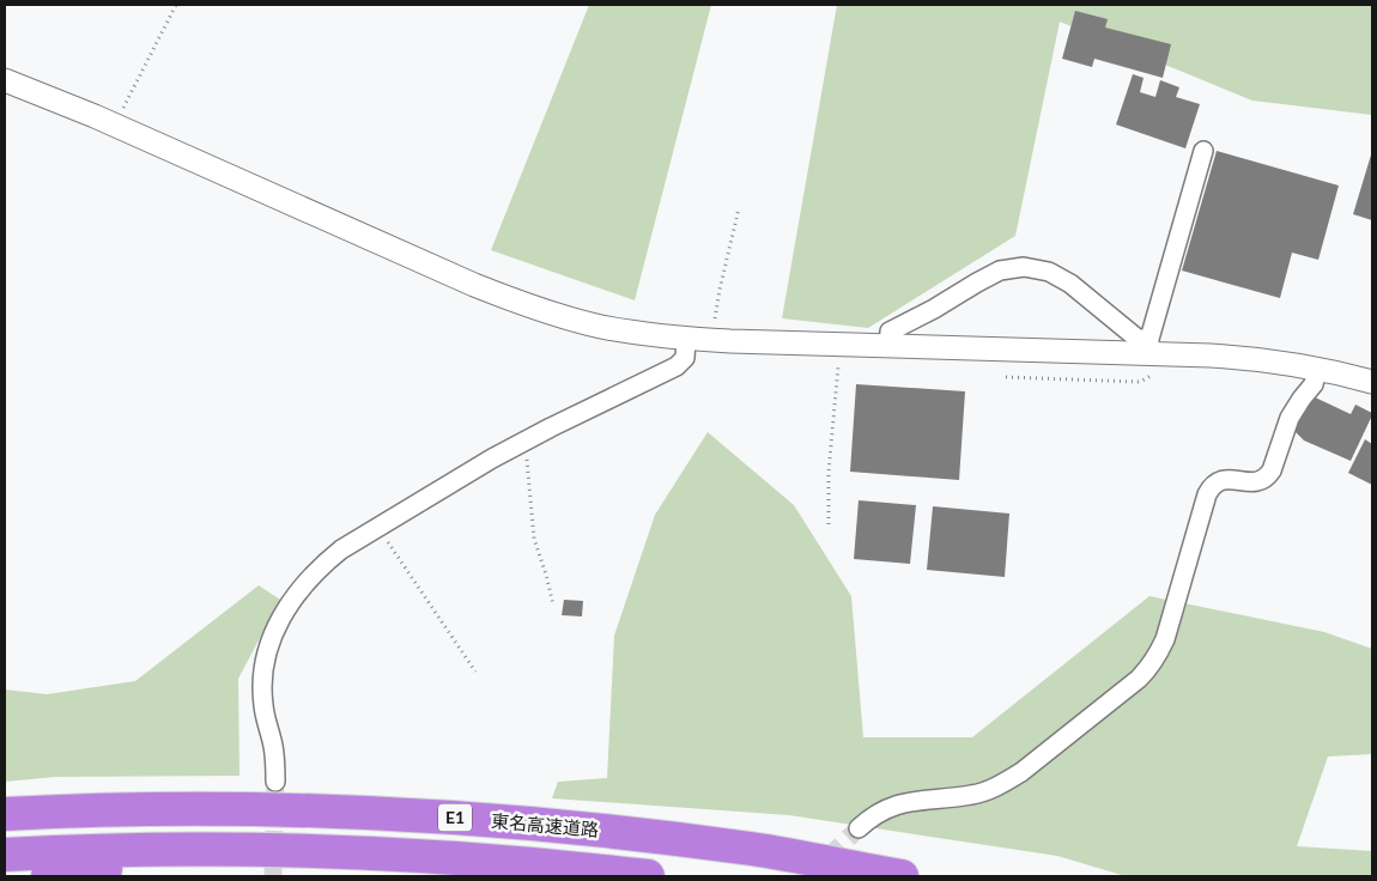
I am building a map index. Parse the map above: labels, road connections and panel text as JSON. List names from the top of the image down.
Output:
{
  "streets": {
    "highway": ["E1", "東名高速道路"]
  }
}
